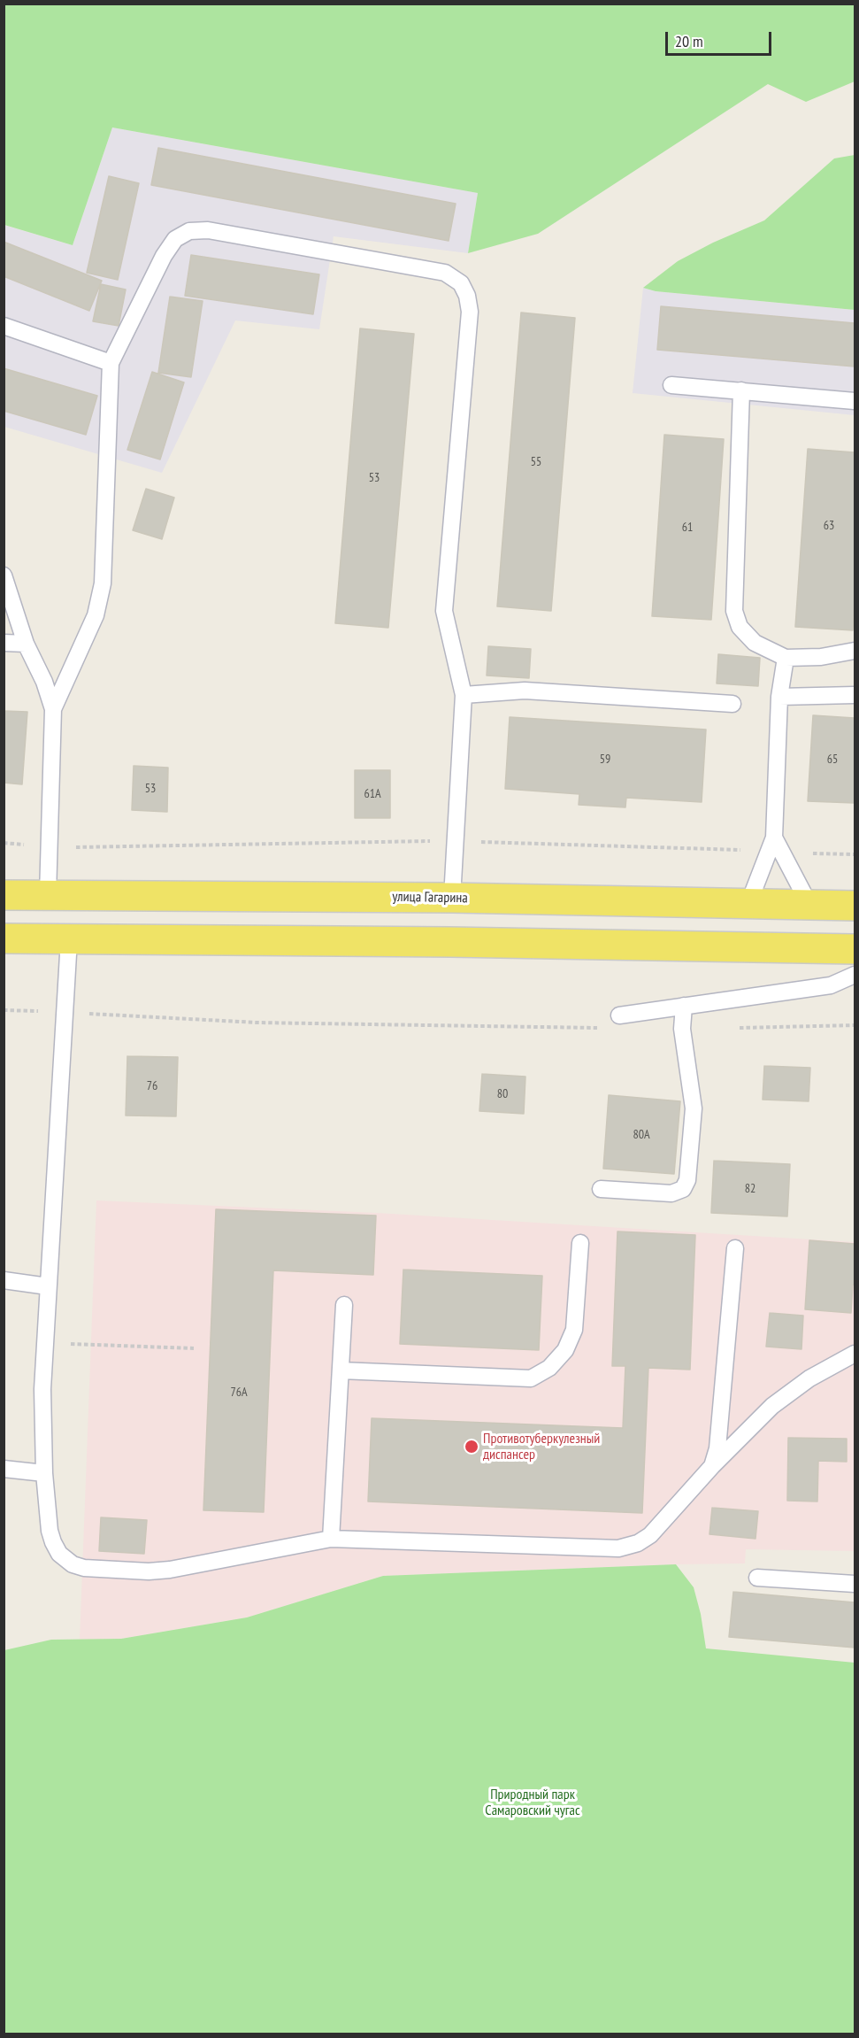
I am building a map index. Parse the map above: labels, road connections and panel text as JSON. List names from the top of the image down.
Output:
{
  "streets": {
    "main road": ["улица Гагарина"]
  },
  "parks": ["Природный парк Самаровский чугас"],
  "places": ["Противотуберкулезный диспансер"],
  "house_numbers": [
    "55",
    "53",
    "63",
    "61",
    "59",
    "65",
    "53",
    "61А",
    "76",
    "80",
    "80А",
    "82",
    "76А"
  ],
  "scale_bar": "20 m"
}
